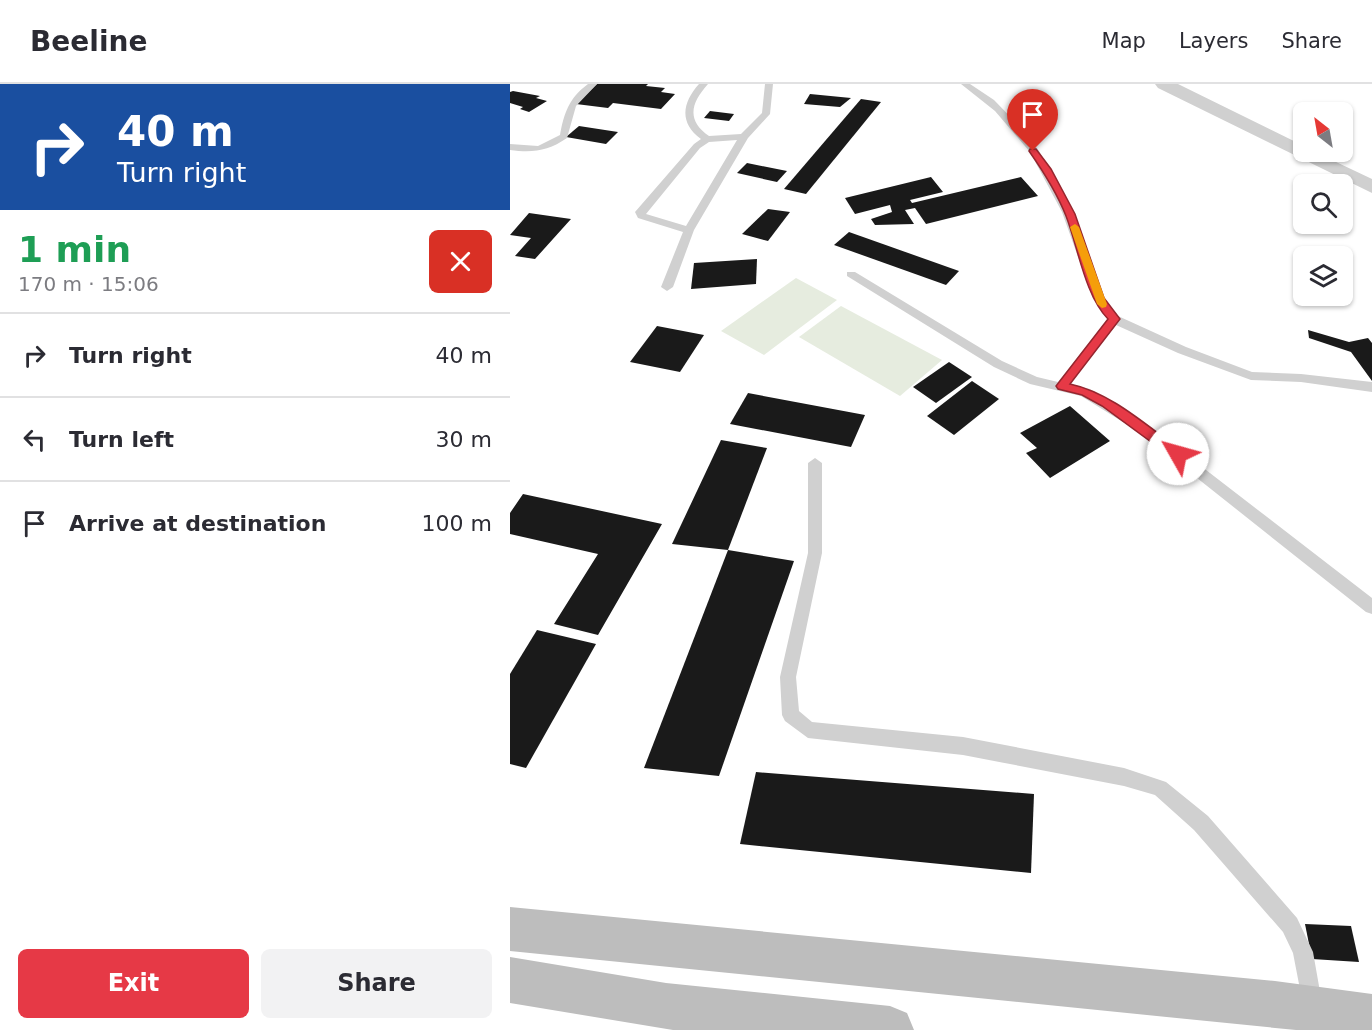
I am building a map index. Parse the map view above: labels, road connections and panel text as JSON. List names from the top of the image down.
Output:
{
  "north": "top left",
  "page": {
    "header": "Beeline",
    "nav": ["Map", "Layers", "Share"],
    "turn": ["40 m", "Turn right"],
    "heading": ["1 min", "170 m · 15:06"],
    "list": [
      {
        "name": "Turn right",
        "value": "40 m"
      },
      {
        "name": "Turn left",
        "value": "30 m"
      },
      {
        "name": "Arrive at destination",
        "value": "100 m"
      }
    ],
    "buttons": ["Exit", "Share"]
  }
}
